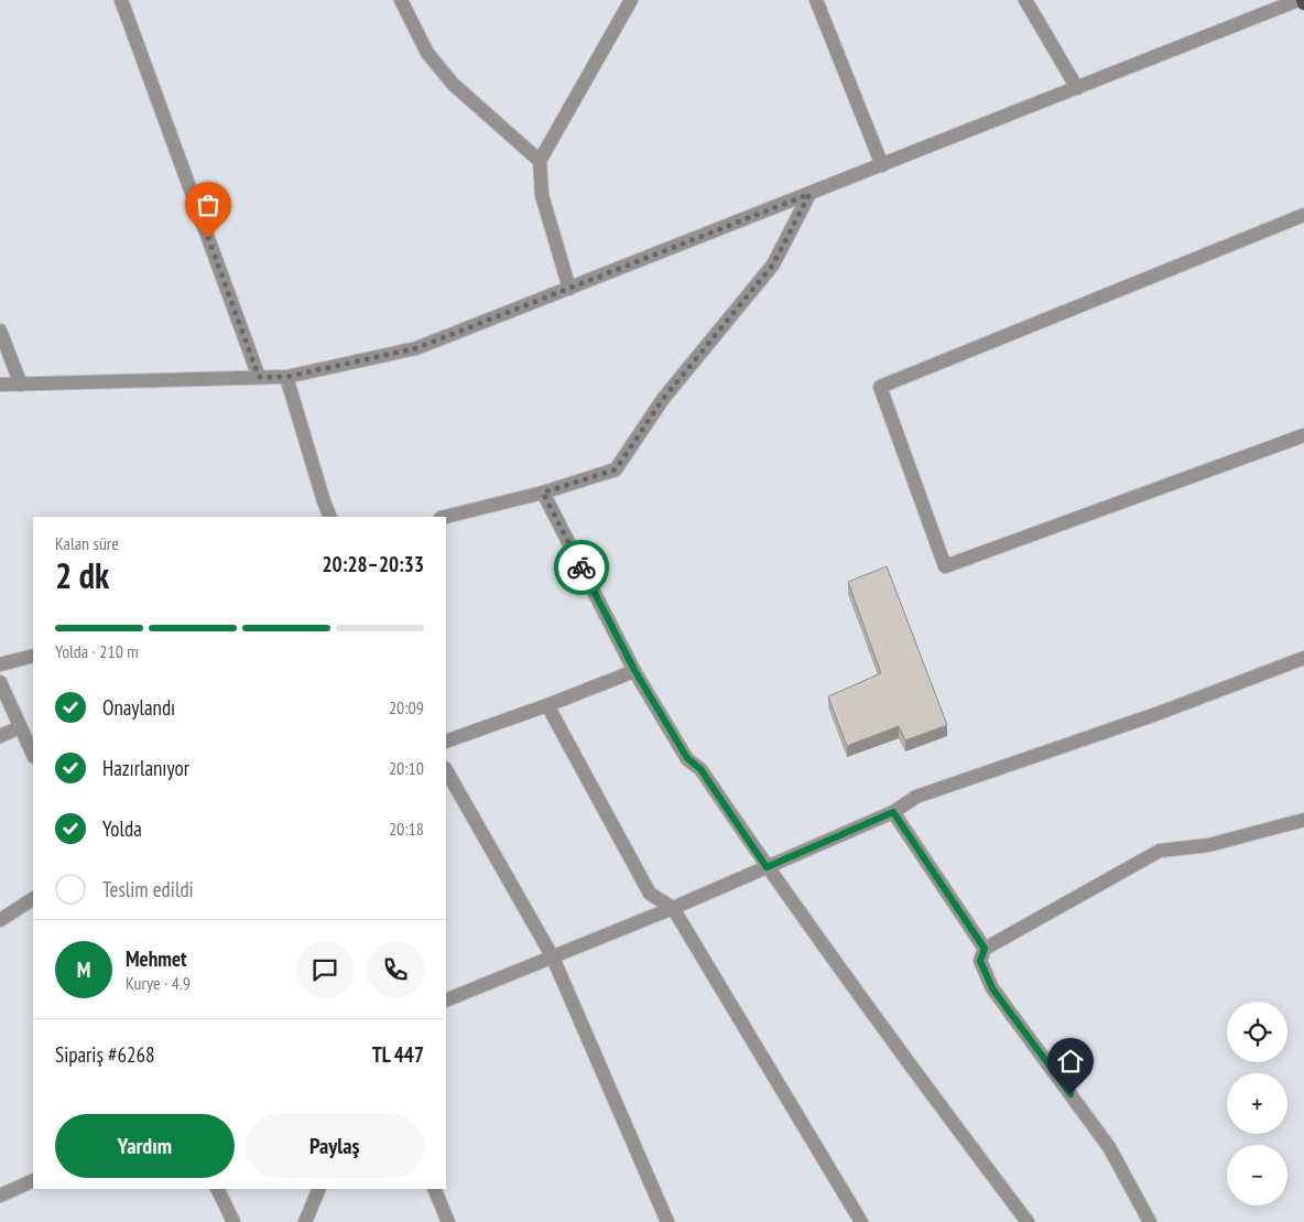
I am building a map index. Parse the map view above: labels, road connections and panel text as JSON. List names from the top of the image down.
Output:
{
  "page": {
    "heading": ["2 dk", "Kalan süre", "20:28–20:33"],
    "panel": [
      "Mehmet",
      "Kurye · 4.9",
      "Sipariş #6268",
      "TL 447"
    ],
    "bar": "Yolda · 210 m",
    "list": [
      ["Onaylandı", "20:09"],
      ["Hazırlanıyor", "20:10"],
      ["Yolda", "20:18"],
      "Teslim edildi"
    ],
    "round": "M",
    "map_buttons": ["+", "−"],
    "buttons": ["Yardım", "Paylaş"]
  }
}
